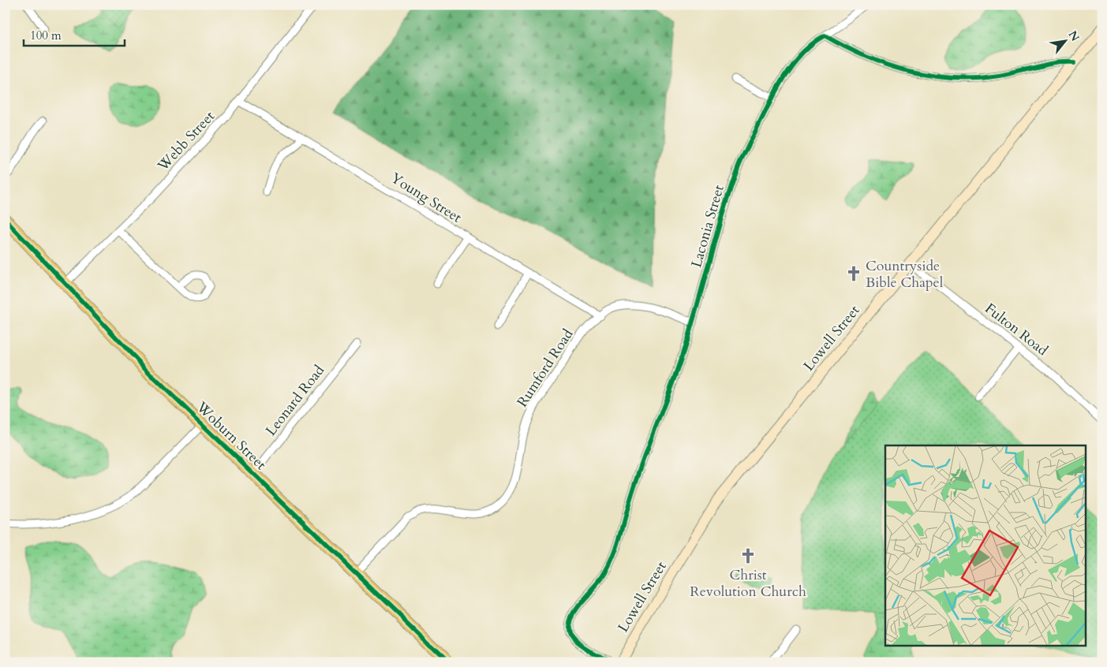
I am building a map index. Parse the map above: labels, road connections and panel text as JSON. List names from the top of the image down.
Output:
{
  "streets": {
    "main road": ["Lowell Street", "Woburn Street"],
    "street": [
      "Webb Street",
      "Young Street",
      "Laconia Street",
      "Fulton Road",
      "Rumford Road",
      "Leonard Road"
    ]
  },
  "crossings": [
    ["Webb Street", "Young Street"],
    ["Webb Street", "Woburn Street"],
    ["Young Street", "Rumford Road"],
    ["Laconia Street", "Rumford Road"],
    ["Fulton Road", "Lowell Street"],
    ["Rumford Road", "Woburn Street"],
    ["Leonard Road", "Woburn Street"]
  ],
  "places": {
    "church": ["Countryside Bible Chapel", "Christ Revolution Church"]
  },
  "scale_bar": "100 m",
  "north": "top right"
}
